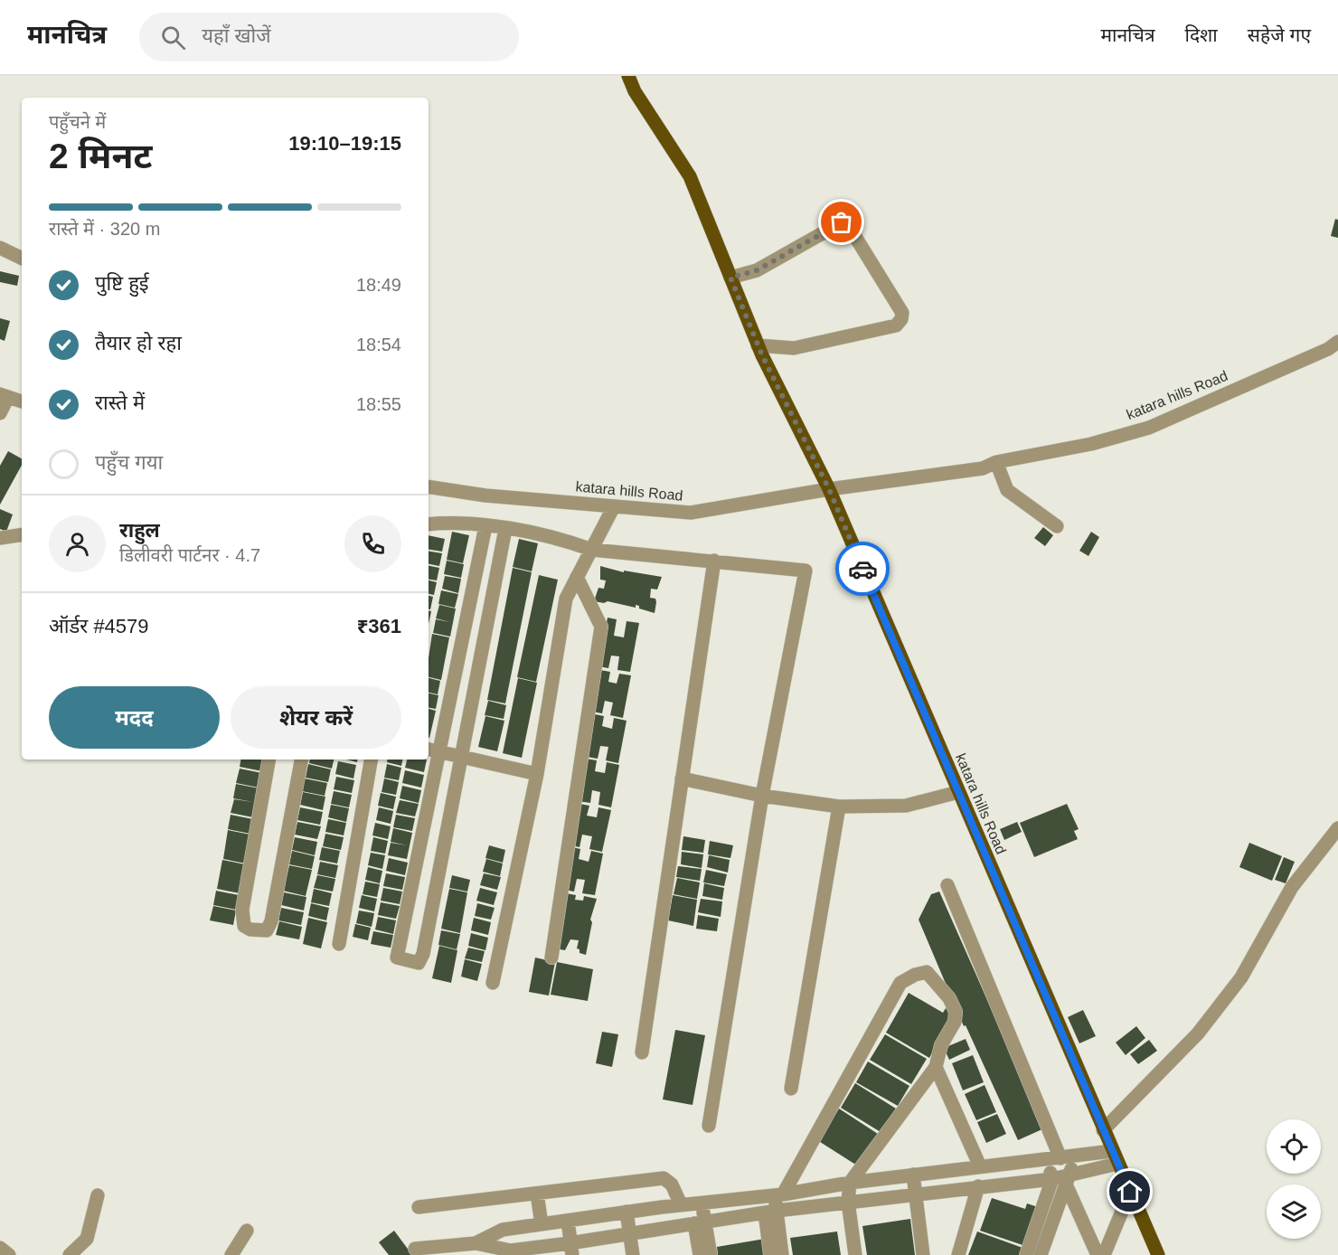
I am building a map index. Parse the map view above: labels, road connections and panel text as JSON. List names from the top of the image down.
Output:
{
  "streets": {
    "main road": ["katara hills Road"]
  },
  "page": {
    "header": "मानचित्र",
    "search": "यहाँ खोजें",
    "nav": ["मानचित्र", "दिशा", "सहेजे गए"],
    "heading": ["2 मिनट", "पहुँचने में", "19:10–19:15"],
    "panel": [
      "राहुल",
      "डिलीवरी पार्टनर · 4.7",
      "ऑर्डर #4579",
      "₹361"
    ],
    "bar": "रास्ते में · 320 m",
    "list": [
      ["पुष्टि हुई", "18:49"],
      ["तैयार हो रहा", "18:54"],
      ["रास्ते में", "18:55"],
      "पहुँच गया"
    ],
    "buttons": ["मदद", "शेयर करें"]
  }
}
